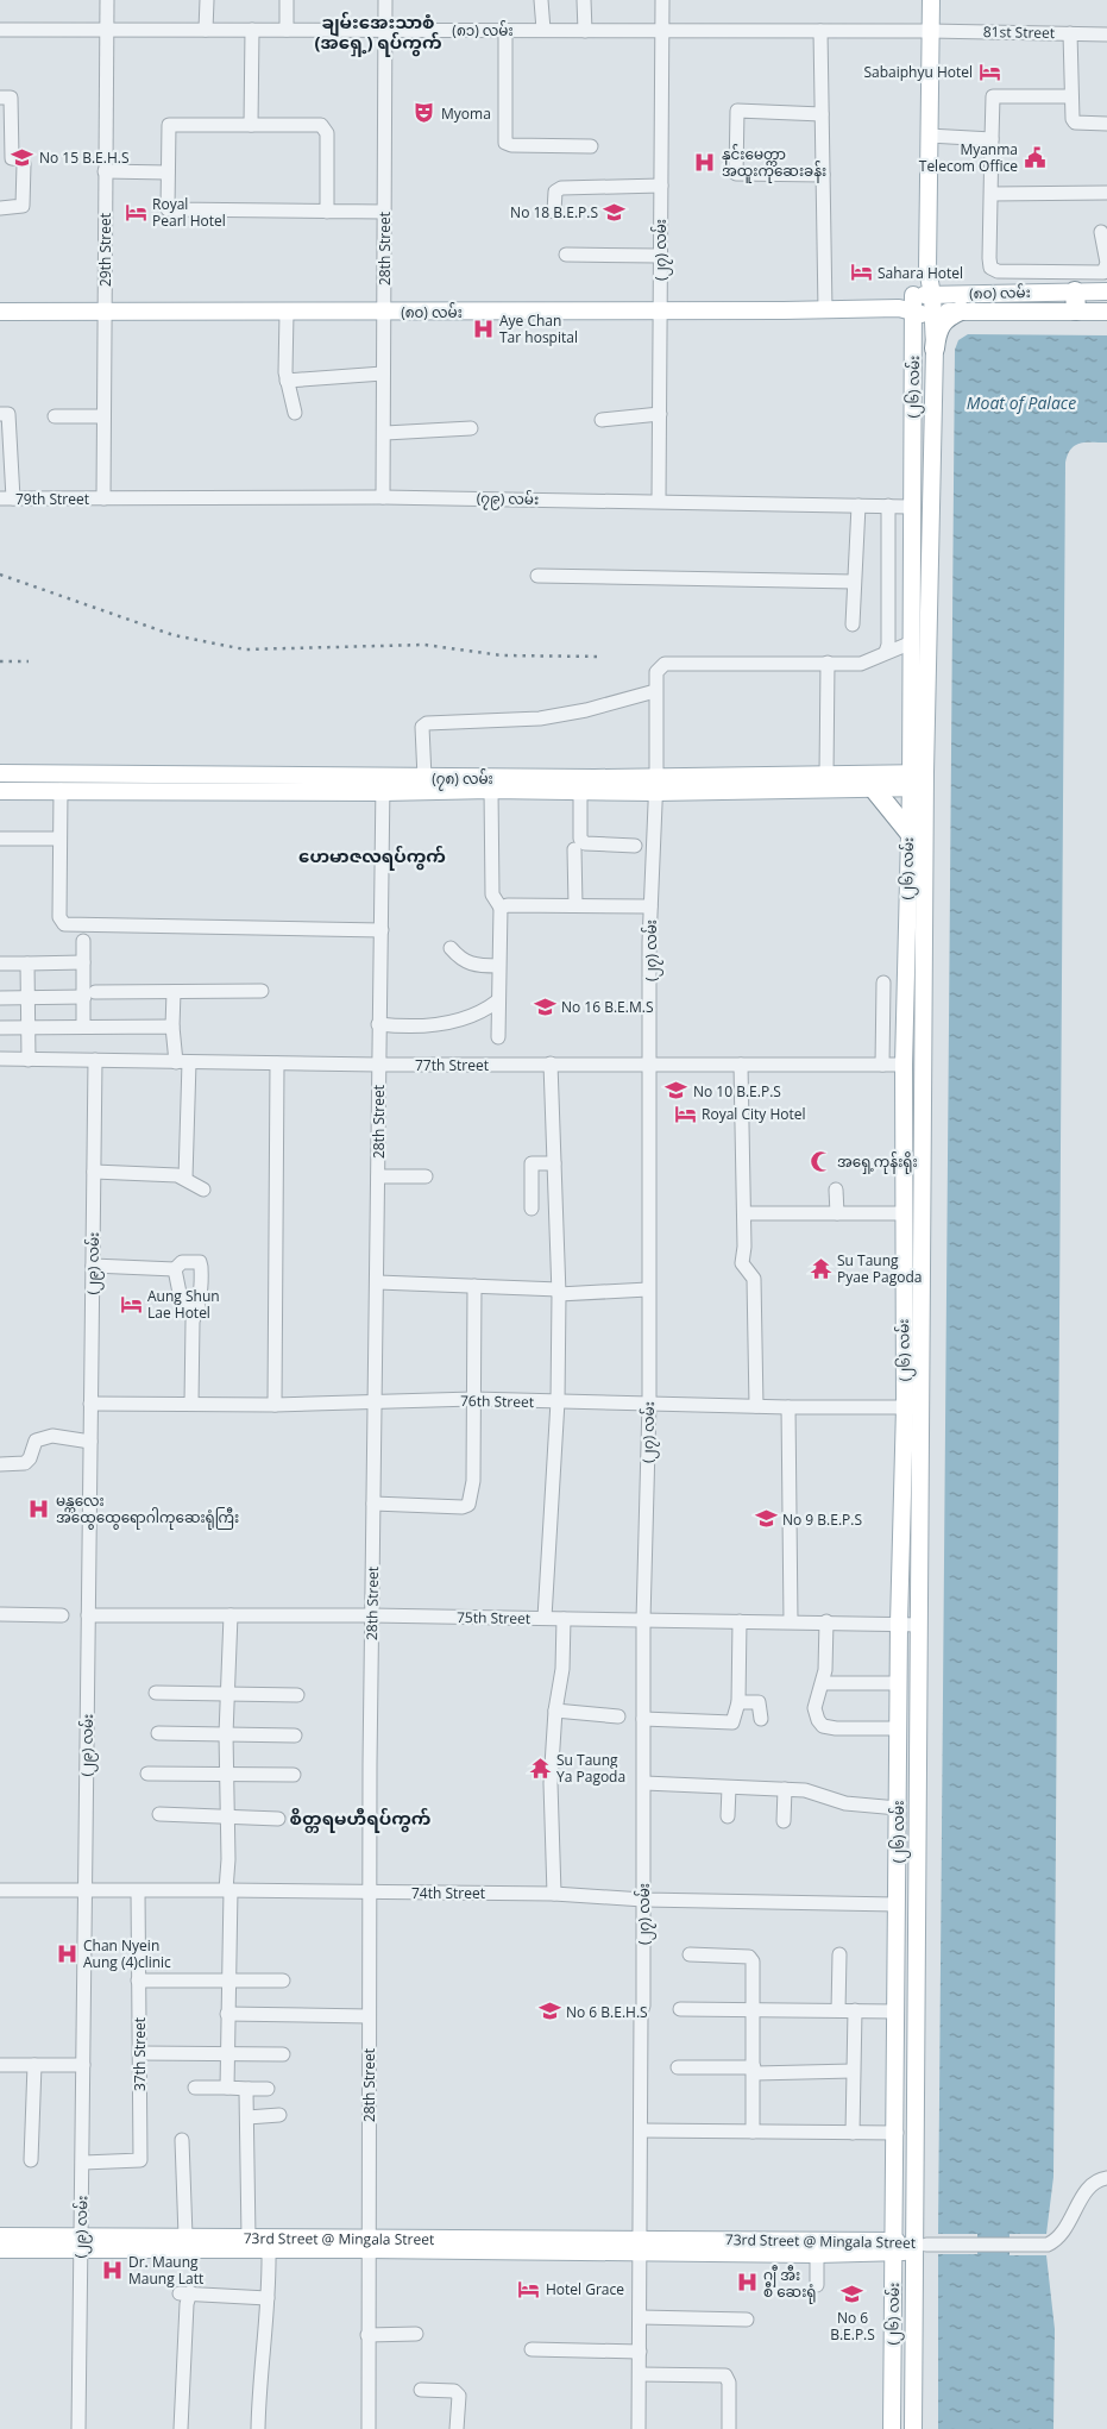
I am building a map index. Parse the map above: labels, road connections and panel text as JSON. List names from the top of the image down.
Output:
{
  "streets": {
    "main road": [
      "(၈၀) လမ်း",
      "(၂၆) လမ်း",
      "(၇၈) လမ်း",
      "73rd Street @ Mingala Street"
    ],
    "street": [
      "(၈၁) လမ်း",
      "81st Street",
      "28th Street",
      "29th Street",
      "(၂၇) လမ်း",
      "79th Street",
      "(၇၉) လမ်း",
      "77th Street",
      "(၂၉) လမ်း",
      "76th Street",
      "75th Street",
      "74th Street",
      "37th Street"
    ]
  },
  "crossings": [
    ["(၈၁) လမ်း", "81st Street"],
    ["(၈၁) လမ်း", "28th Street"],
    ["(၈၁) လမ်း", "29th Street"],
    ["(၈၁) လမ်း", "(၂၇) လမ်း"],
    ["(၈၁) လမ်း", "(၂၆) လမ်း"],
    ["81st Street", "(၂၆) လမ်း"],
    ["28th Street", "(၈၀) လမ်း"],
    ["28th Street", "(၇၉) လမ်း"],
    ["28th Street", "(၇၈) လမ်း"],
    ["28th Street", "77th Street"],
    ["28th Street", "76th Street"],
    ["28th Street", "75th Street"],
    ["28th Street", "74th Street"],
    ["28th Street", "73rd Street @ Mingala Street"],
    ["29th Street", "(၈၀) လမ်း"],
    ["29th Street", "79th Street"],
    ["29th Street", "(၇၉) လမ်း"],
    ["(၂၇) လမ်း", "(၈၀) လမ်း"],
    ["(၂၇) လမ်း", "(၂၆) လမ်း"],
    ["(၂၇) လမ်း", "(၇၉) လမ်း"],
    ["(၂၇) လမ်း", "(၇၈) လမ်း"],
    ["(၂၇) လမ်း", "77th Street"],
    ["(၂၇) လမ်း", "76th Street"],
    ["(၂၇) လမ်း", "75th Street"],
    ["(၂၇) လမ်း", "74th Street"],
    ["(၂၇) လမ်း", "73rd Street @ Mingala Street"],
    ["(၈၀) လမ်း", "(၂၆) လမ်း"],
    ["(၂၆) လမ်း", "(၇၉) လမ်း"],
    ["(၂၆) လမ်း", "(၇၈) လမ်း"],
    ["(၂၆) လမ်း", "77th Street"],
    ["(၂၆) လမ်း", "76th Street"],
    ["(၂၆) လမ်း", "75th Street"],
    ["(၂၆) လမ်း", "74th Street"],
    ["(၂၆) လမ်း", "73rd Street @ Mingala Street"],
    ["79th Street", "(၇၉) လမ်း"],
    ["77th Street", "(၂၉) လမ်း"],
    ["(၂၉) လမ်း", "76th Street"],
    ["(၂၉) လမ်း", "75th Street"],
    ["(၂၉) လမ်း", "74th Street"],
    ["(၂၉) လမ်း", "37th Street"],
    ["(၂၉) လမ်း", "73rd Street @ Mingala Street"],
    ["74th Street", "37th Street"]
  ],
  "districts": ["ချမ်းအေးသာစံ (အရှေ့) ရပ်ကွက်", "ဟေမာဇလရပ်ကွက်", "စိတ္တရမဟီရပ်ကွက်"],
  "water": ["Moat of Palace"],
  "places": {
    "hotel": [
      "Sabaiphyu Hotel",
      "Royal Pearl Hotel",
      "Sahara Hotel",
      "Royal City Hotel",
      "Aung Shun Lae Hotel",
      "Hotel Grace"
    ],
    "theatre": ["Myoma"],
    "school or university": [
      "No 15 B.E.H.S",
      "No 18 B.E.P.S",
      "No 16 B.E.M.S",
      "No 10 B.E.P.S",
      "No 9 B.E.P.S",
      "No 6 B.E.H.S",
      "No 6 B.E.P.S"
    ],
    "public building": ["Myanma Telecom Office"],
    "hospital": [
      "နှင်းမေတ္တာ အထူးကုဆေးခန်း",
      "Aye Chan Tar hospital",
      "မန္တလေး အထွေထွေရောဂါကုဆေးရုံကြီး",
      "Chan Nyein Aung (4)clinic",
      "Dr. Maung Maung Latt",
      "ဂျီ အီး စီ ဆေးရုံ"
    ],
    "mosque": ["အရှေ့ကုန်းရိုး"],
    "temple": ["Su Taung Pyae Pagoda", "Su Taung Ya Pagoda"]
  }
}
